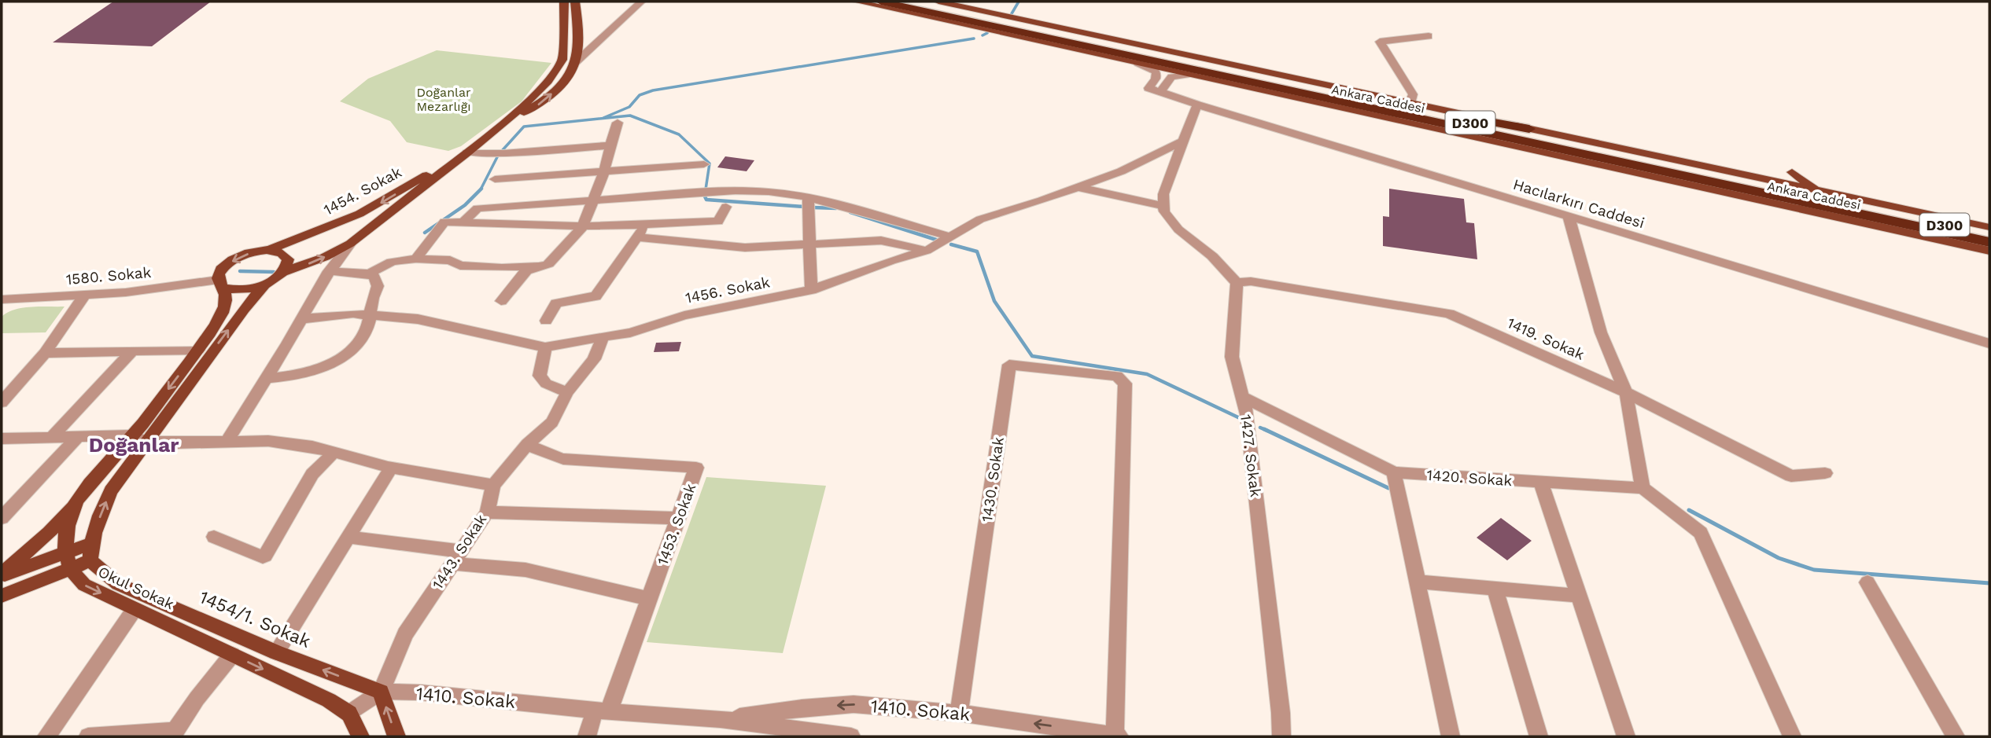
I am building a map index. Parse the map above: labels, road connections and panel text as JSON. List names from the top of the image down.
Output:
{
  "streets": {
    "highway": ["Ankara Caddesi", "D300"],
    "main road": ["1454. Sokak", "Okul Sokak", "1454/1. Sokak"],
    "street": [
      "Hacılarkırı Caddesi",
      "1580. Sokak",
      "1456. Sokak",
      "1419. Sokak",
      "1427. Sokak",
      "1420. Sokak",
      "1430. Sokak",
      "1453. Sokak",
      "1443. Sokak",
      "1410. Sokak"
    ]
  },
  "crossings": [
    ["1454. Sokak", "1580. Sokak"],
    ["1456. Sokak", "1443. Sokak"],
    ["1419. Sokak", "1427. Sokak"],
    ["1427. Sokak", "1420. Sokak"],
    ["1430. Sokak", "1410. Sokak"],
    ["1453. Sokak", "1443. Sokak"],
    ["1453. Sokak", "1410. Sokak"],
    ["1443. Sokak", "1454/1. Sokak"],
    ["1443. Sokak", "1410. Sokak"],
    ["1454/1. Sokak", "1410. Sokak"]
  ],
  "one_way": ["Okul Sokak"],
  "districts": ["Doğanlar"],
  "parks": ["Doğanlar Mezarlığı"]
}
